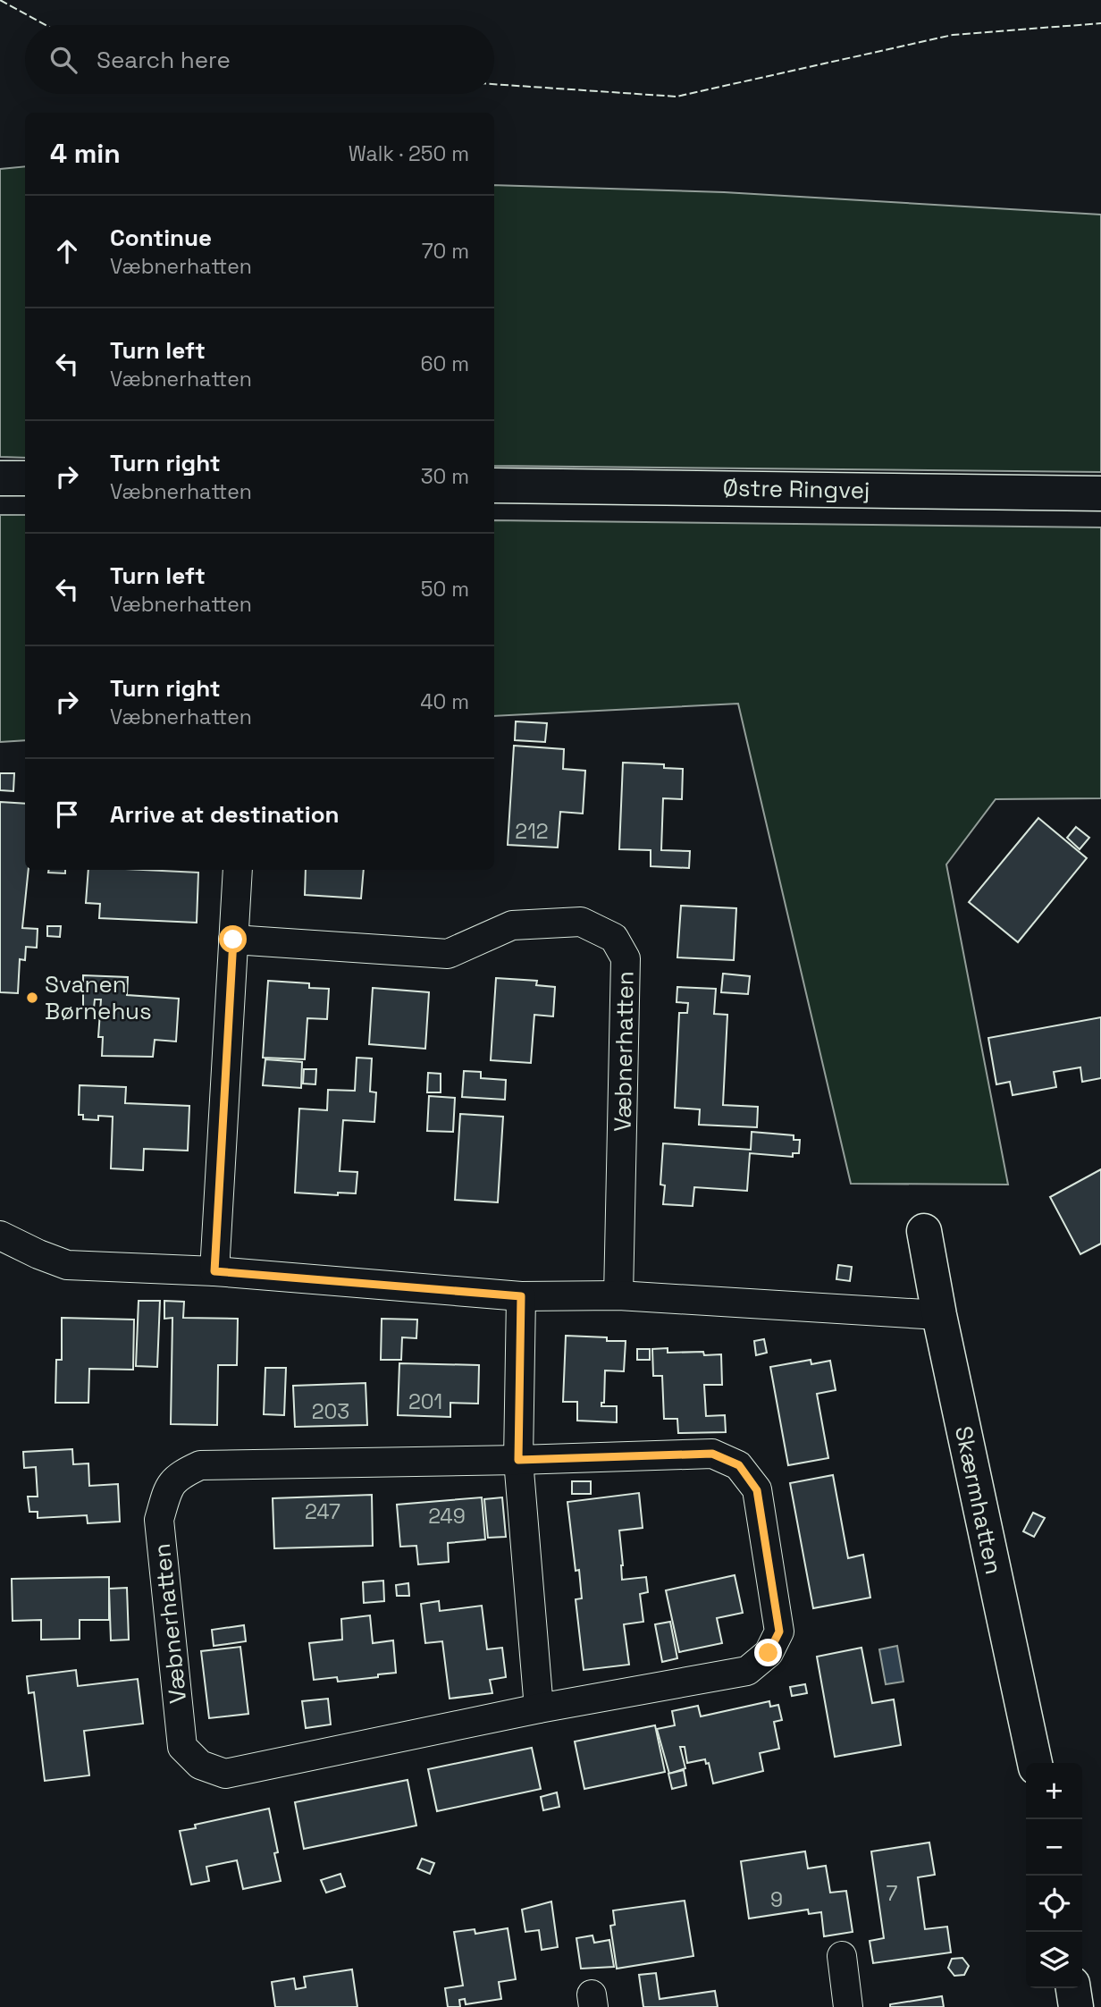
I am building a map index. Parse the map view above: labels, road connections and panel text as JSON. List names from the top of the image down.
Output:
{
  "streets": {
    "main road": ["Østre Ringvej", "Skærmhatten"],
    "street": ["Væbnerhatten"]
  },
  "places": ["Svanen Børnehus"],
  "house_numbers": [
    "212",
    "201",
    "203",
    "247",
    "249",
    "7",
    "9"
  ],
  "page": {
    "search": "Search here",
    "heading": ["4 min", "Walk · 250 m"],
    "list": [
      ["Continue", "Væbnerhatten", "70 m"],
      ["Turn left", "Væbnerhatten", "60 m"],
      ["Turn right", "Væbnerhatten", "30 m"],
      ["Turn left", "Væbnerhatten", "50 m"],
      ["Turn right", "Væbnerhatten", "40 m"],
      "Arrive at destination"
    ],
    "map_buttons": ["+", "−"]
  }
}
